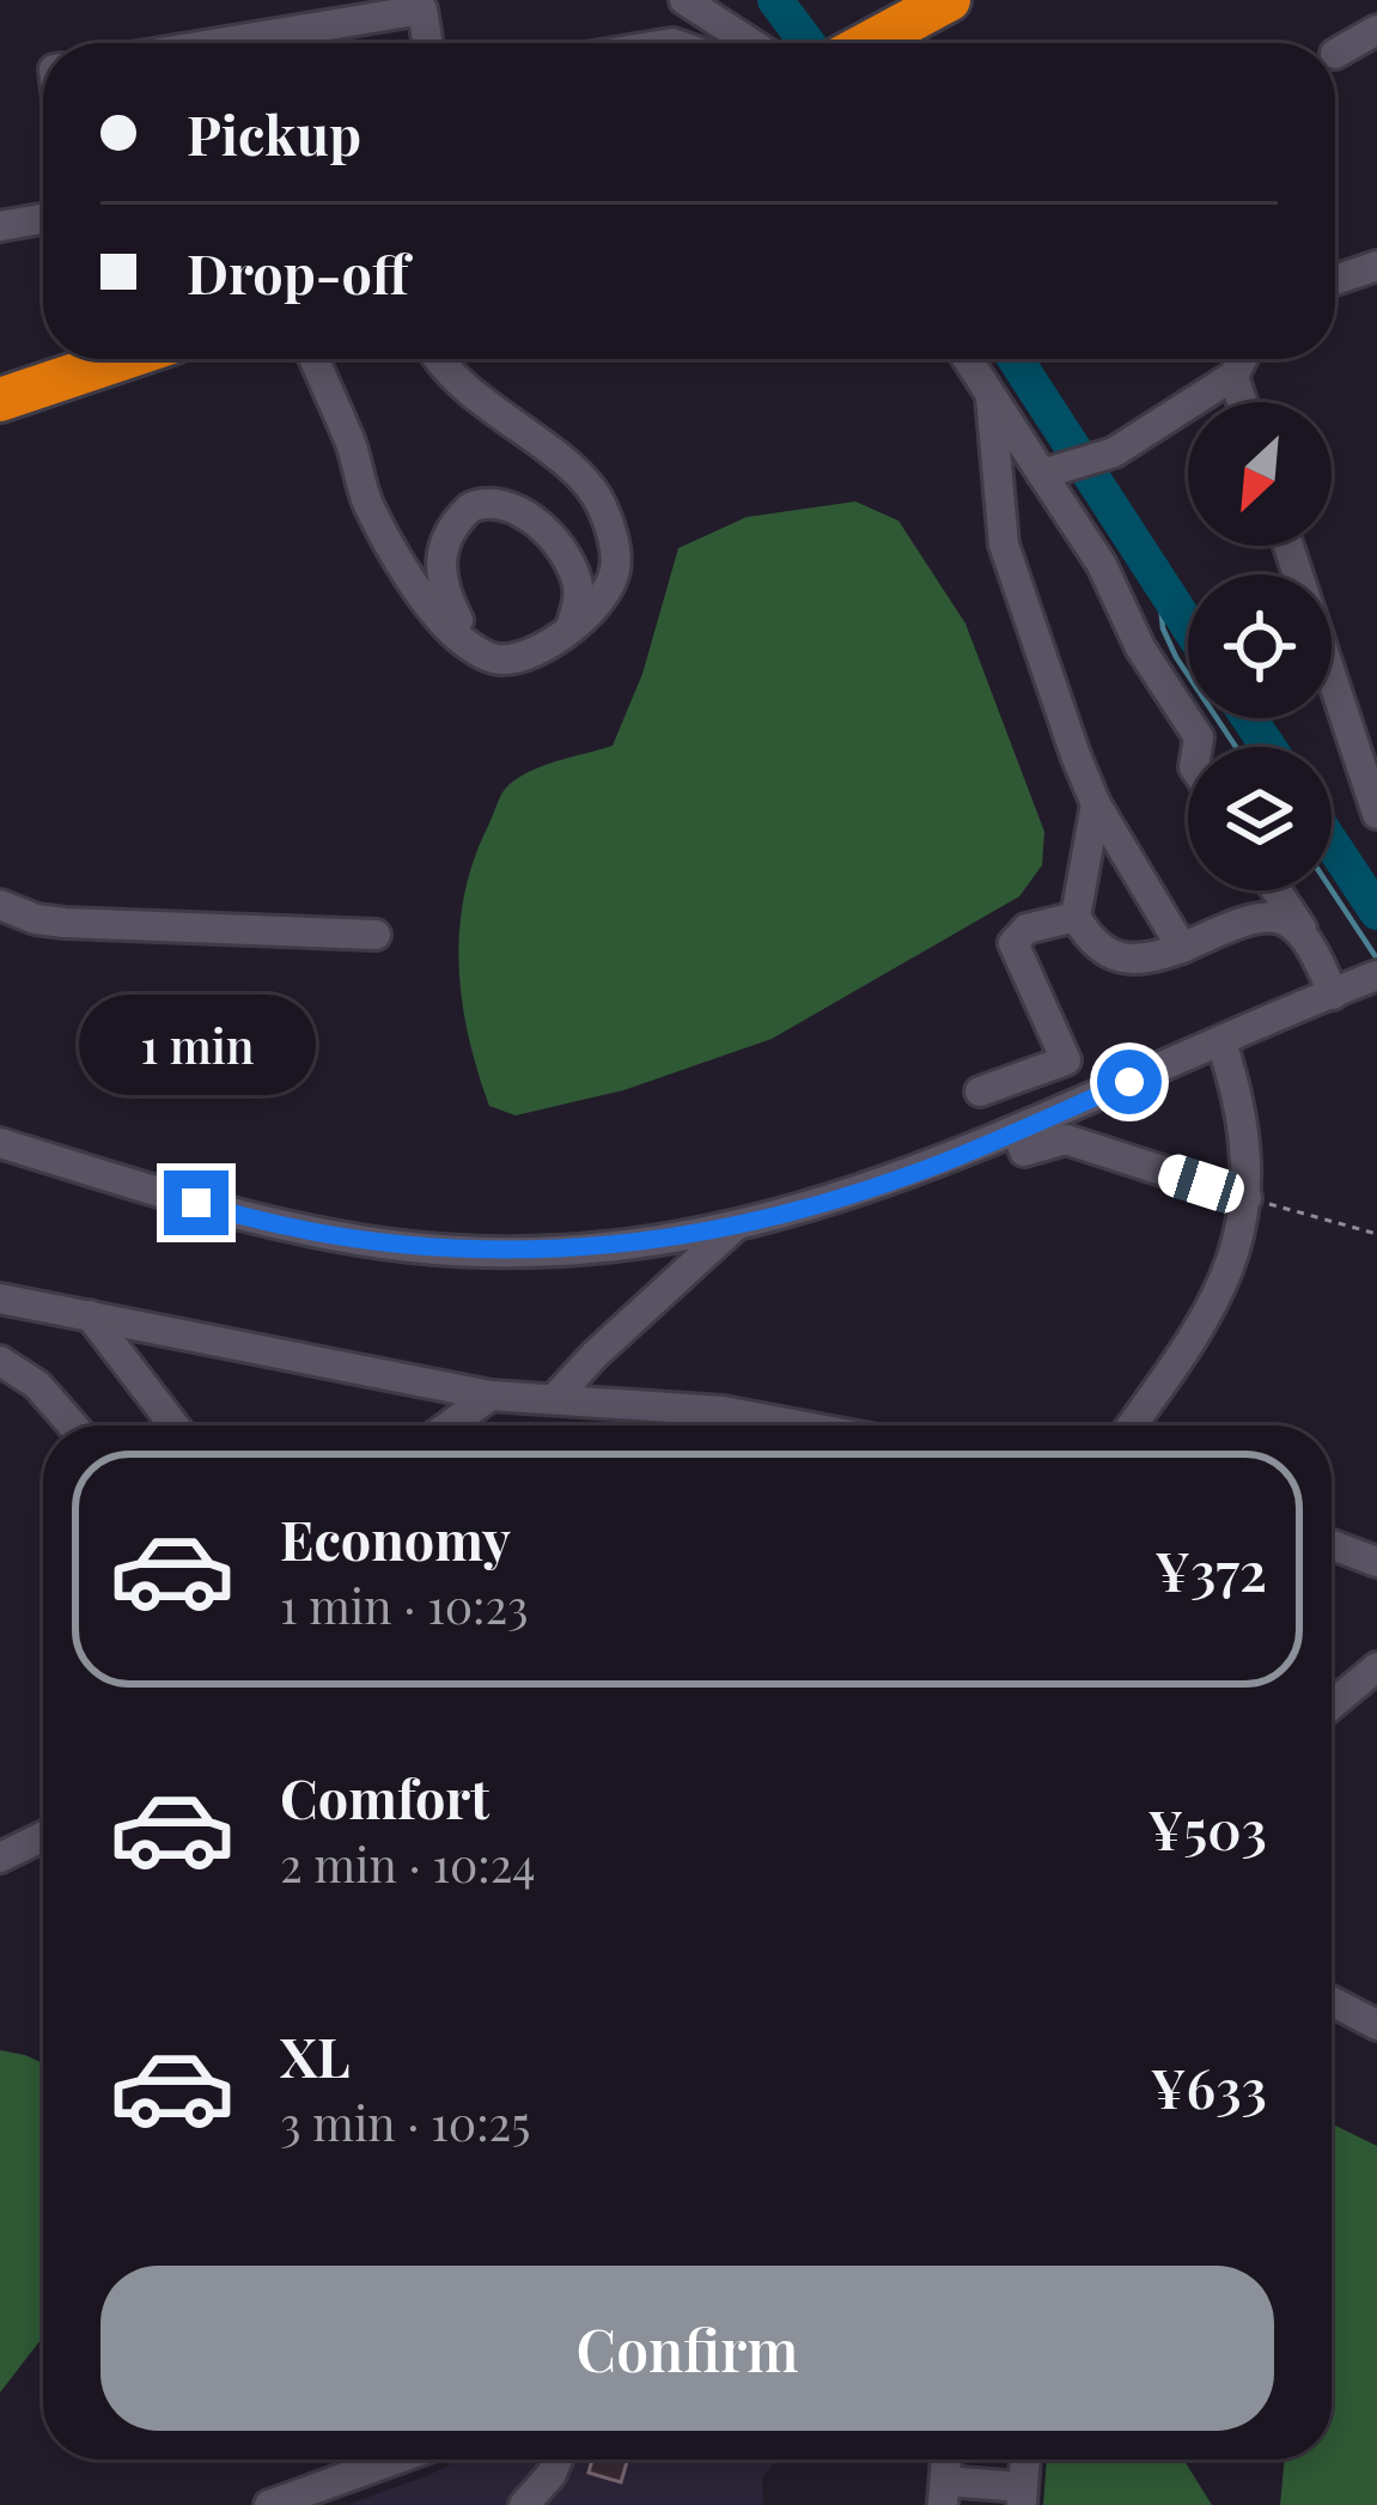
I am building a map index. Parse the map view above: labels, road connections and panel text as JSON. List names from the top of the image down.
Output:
{
  "north": "bottom left",
  "page": {
    "banner": ["Pickup", "Drop-off"],
    "bubble": "1 min",
    "list": [
      {
        "name": "Economy",
        "note": "1 min · 10:23",
        "value": "¥372"
      },
      {
        "name": "Comfort",
        "note": "2 min · 10:24",
        "value": "¥503"
      },
      {
        "name": "XL",
        "note": "3 min · 10:25",
        "value": "¥633"
      }
    ],
    "buttons": "Confirm"
  }
}
